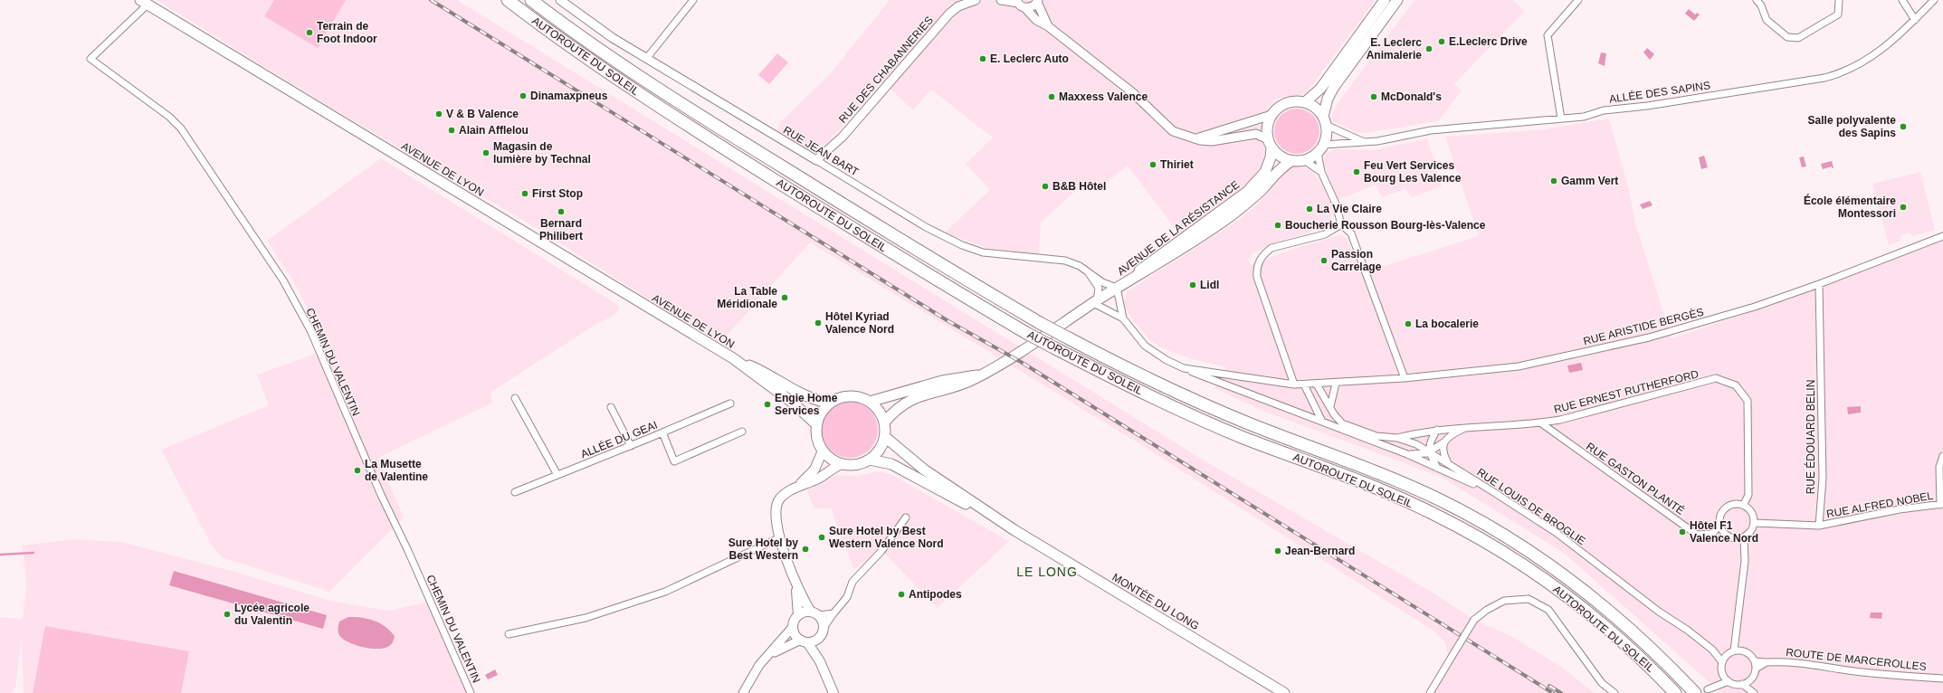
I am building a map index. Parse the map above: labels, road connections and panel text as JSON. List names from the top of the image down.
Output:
{
  "streets": {
    "highway": ["AUTOROUTE DU SOLEIL"],
    "main road": ["AVENUE DE LYON", "AVENUE DE LA RÉSISTANCE", "MONTÉE DU LONG"],
    "street": [
      "RUE DES CHABANNERIES",
      "ALLÉE DES SAPINS",
      "RUE JEAN BART",
      "RUE ARISTIDE BERGÈS",
      "CHEMIN DU VALENTIN",
      "RUE ERNEST RUTHERFORD",
      "RUE ÉDOUARD BELIN",
      "ALLÉE DU GEAI",
      "RUE GASTON PLANTÉ",
      "RUE ALFRED NOBEL",
      "RUE LOUIS DE BROGLIE",
      "ROUTE DE MARCEROLLES"
    ]
  },
  "crossings": [
    ["RUE DES CHABANNERIES", "RUE JEAN BART"],
    ["ALLÉE DES SAPINS", "AVENUE DE LA RÉSISTANCE"],
    ["RUE JEAN BART", "AVENUE DE LA RÉSISTANCE"],
    ["AVENUE DE LYON", "AVENUE DE LA RÉSISTANCE"],
    ["AVENUE DE LYON", "CHEMIN DU VALENTIN"],
    ["AVENUE DE LYON", "MONTÉE DU LONG"],
    ["AVENUE DE LA RÉSISTANCE", "MONTÉE DU LONG"],
    ["RUE ARISTIDE BERGÈS", "RUE ÉDOUARD BELIN"],
    ["RUE ERNEST RUTHERFORD", "RUE GASTON PLANTÉ"],
    ["RUE ERNEST RUTHERFORD", "RUE LOUIS DE BROGLIE"],
    ["RUE ÉDOUARD BELIN", "RUE ALFRED NOBEL"],
    ["RUE LOUIS DE BROGLIE", "ROUTE DE MARCEROLLES"]
  ],
  "districts": ["LE LONG"],
  "places": [
    "Terrain de Foot Indoor",
    "E.Leclerc Drive",
    "E. Leclerc Animalerie",
    "E. Leclerc Auto",
    "Dinamaxpneus",
    "Maxxess Valence",
    "McDonald's",
    "V & B Valence",
    "Salle polyvalente des Sapins",
    "Alain Afflelou",
    "Magasin de lumière by Technal",
    "Thiriet",
    "Feu Vert Services Bourg Les Valence",
    "Gamm Vert",
    "B&B Hôtel",
    "First Stop",
    "École élémentaire Montessori",
    "La Vie Claire",
    "Bernard Philibert",
    "Boucherie Rousson Bourg-lès-Valence",
    "Passion Carrelage",
    "Lidl",
    "La Table Méridionale",
    "Hôtel Kyriad Valence Nord",
    "La bocalerie",
    "Engie Home Services",
    "La Musette de Valentine",
    "Hôtel F1 Valence Nord",
    "Sure Hotel by Best Western Valence Nord",
    "Sure Hotel by Best Western",
    "Jean-Bernard",
    "Antipodes",
    "Lycée agricole du Valentin"
  ]
}
